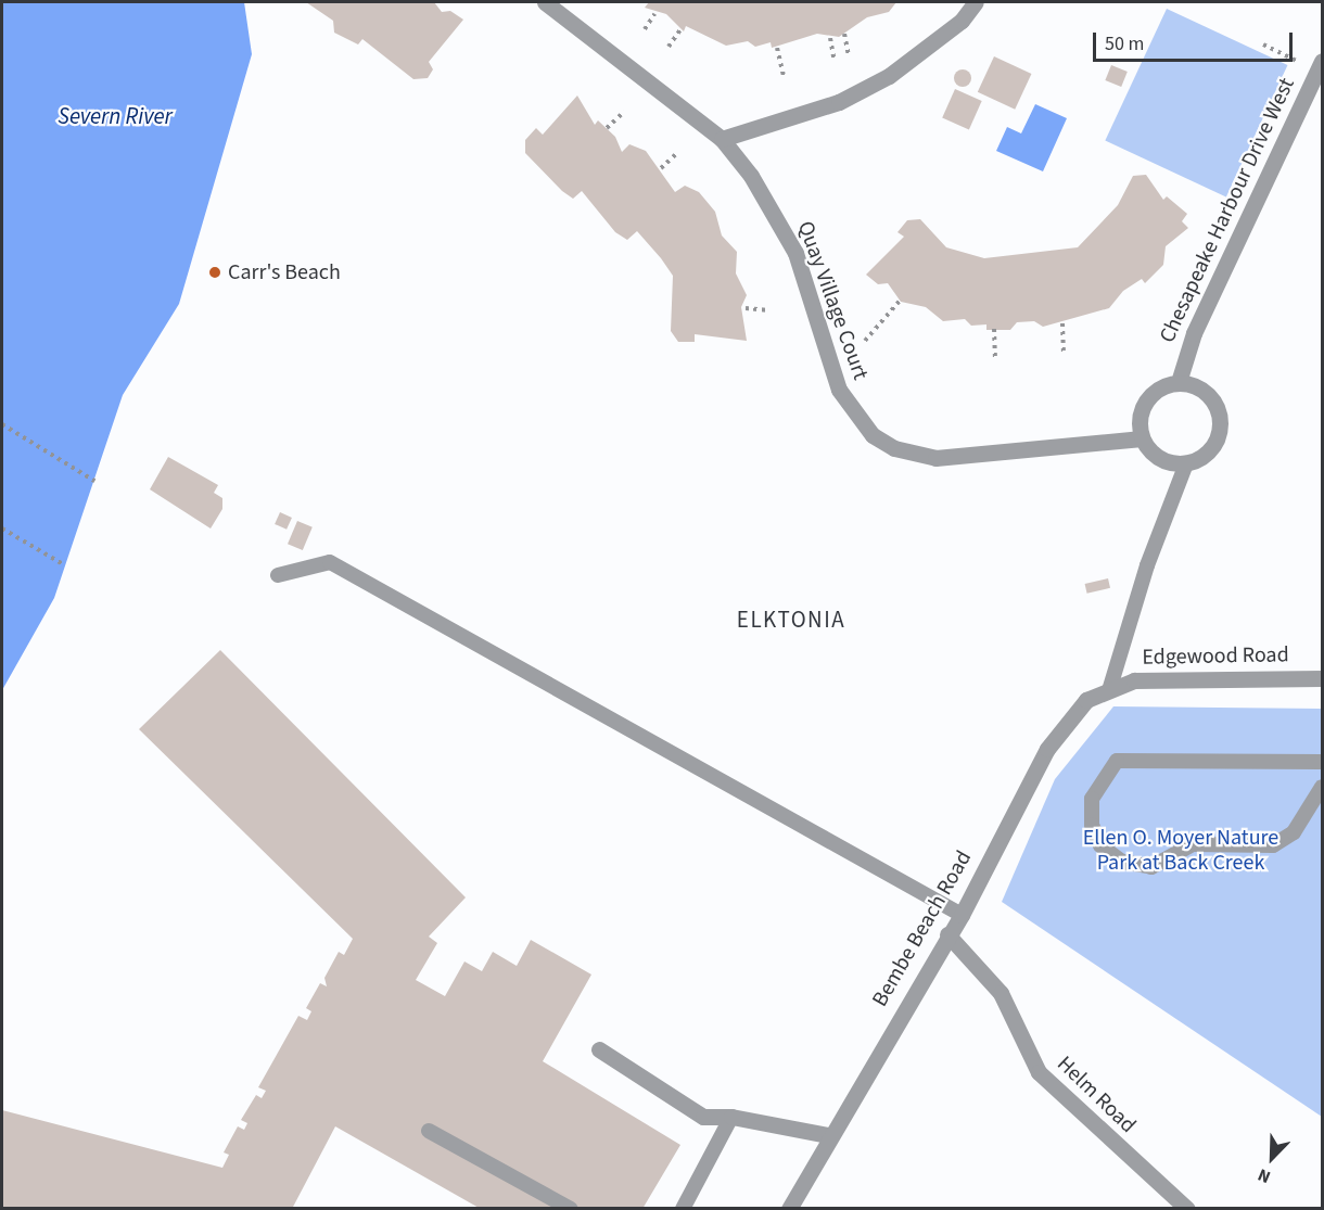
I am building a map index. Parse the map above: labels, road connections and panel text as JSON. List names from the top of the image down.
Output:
{
  "streets": {
    "street": [
      "Chesapeake Harbour Drive West",
      "Quay Village Court",
      "Edgewood Road",
      "Bembe Beach Road",
      "Helm Road"
    ]
  },
  "crossings": [
    ["Chesapeake Harbour Drive West", "Quay Village Court"],
    ["Edgewood Road", "Bembe Beach Road"],
    ["Bembe Beach Road", "Helm Road"]
  ],
  "districts": ["ELKTONIA"],
  "water": ["Severn River"],
  "parks": ["Ellen O. Moyer Nature Park at Back Creek"],
  "places": ["Carr's Beach"],
  "scale_bar": "50 m",
  "north": "bottom left"
}
